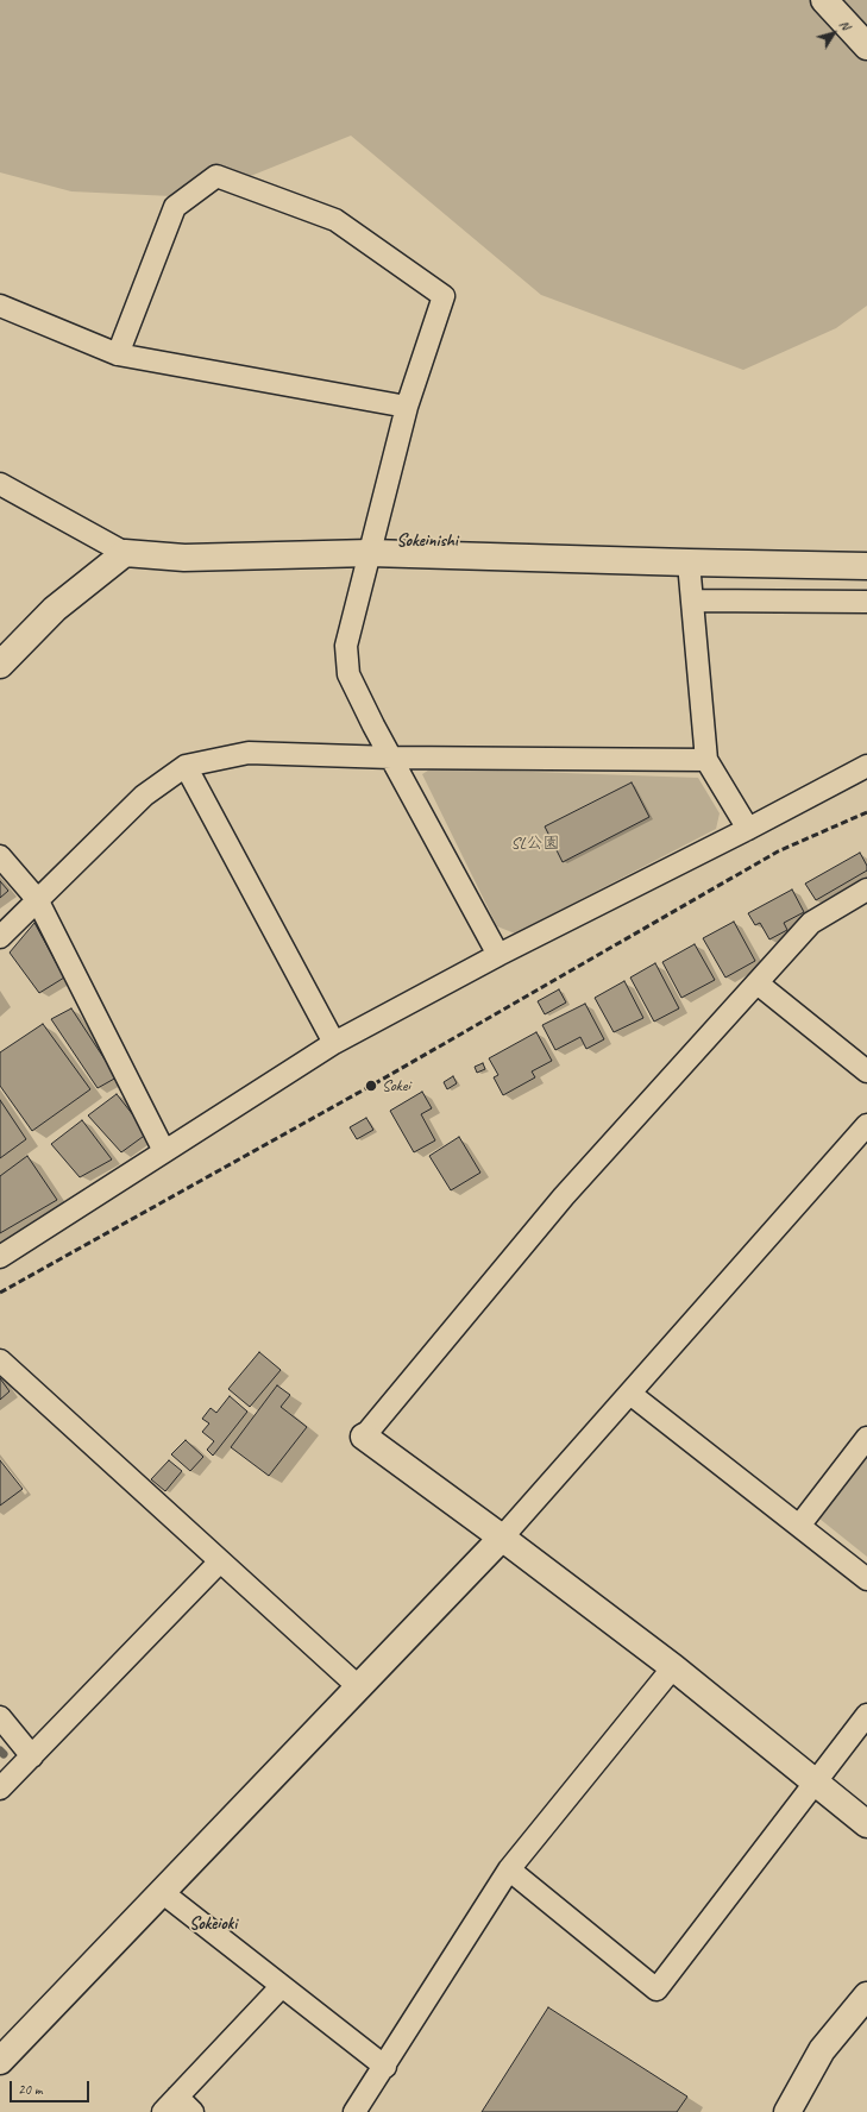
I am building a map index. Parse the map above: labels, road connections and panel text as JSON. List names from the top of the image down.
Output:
{
  "districts": ["Sokeinishi", "Sokeioki"],
  "parks": ["SL公園"],
  "places": ["Sokei"],
  "scale_bar": "20 m",
  "north": "top right"
}
